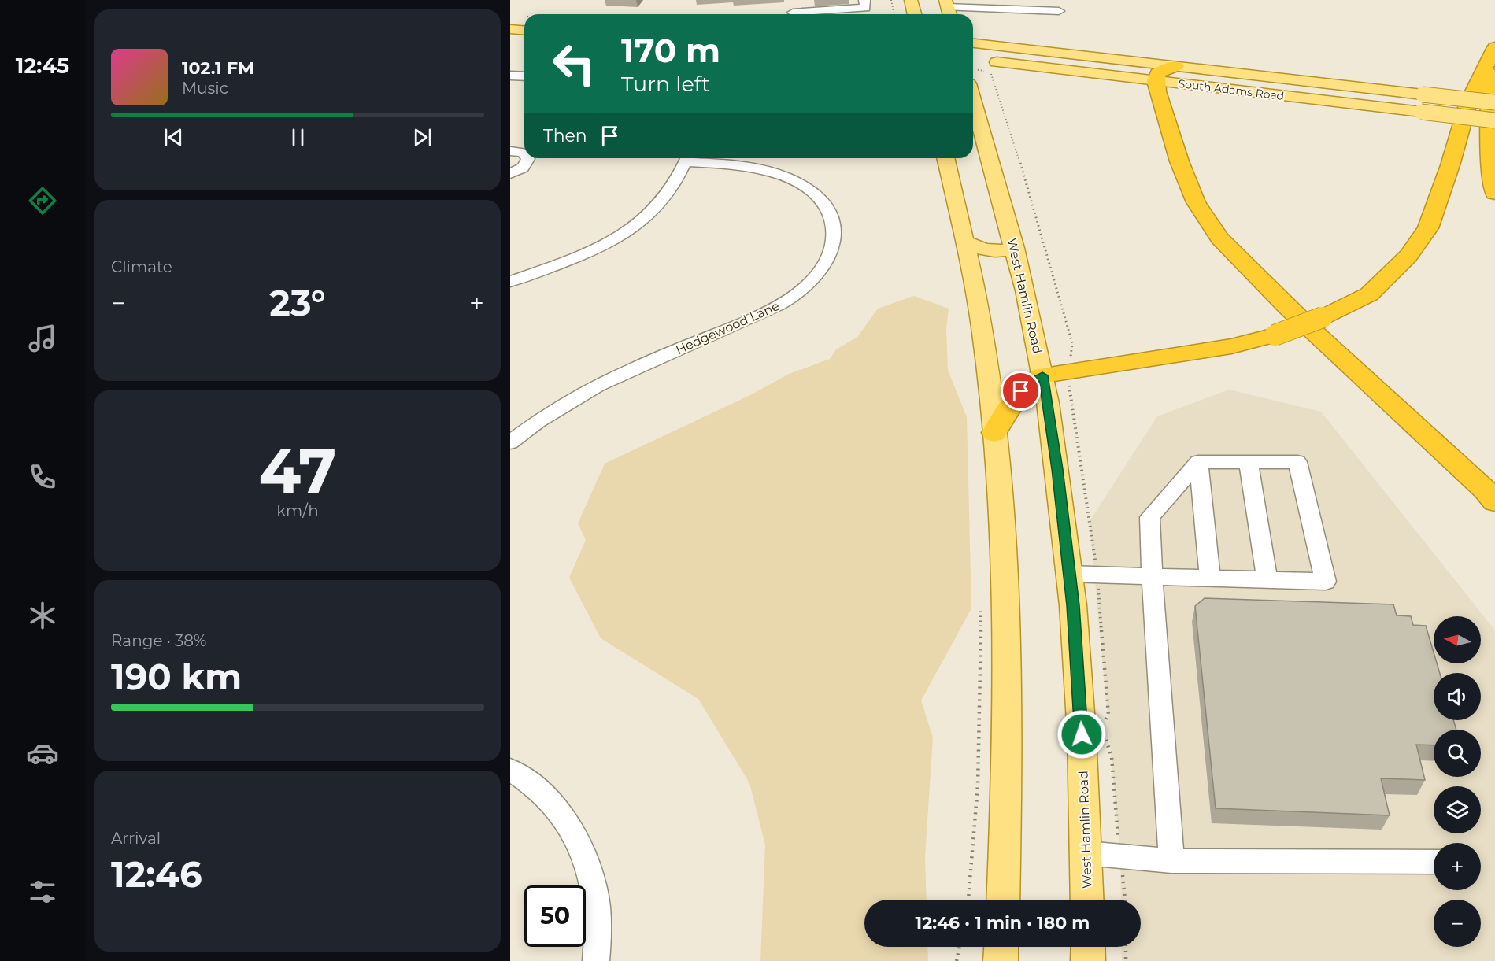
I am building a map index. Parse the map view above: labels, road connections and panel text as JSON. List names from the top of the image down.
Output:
{
  "streets": {
    "main road": ["South Adams Road", "West Hamlin Road"],
    "street": ["Hedgewood Lane"]
  },
  "north": "left",
  "page": {
    "tabs": "12:45",
    "turn": ["170 m", "Turn left"],
    "song": ["102.1 FM", "Music"],
    "then": "Then",
    "tile": [
      "Climate",
      ["47", "km/h"],
      ["Range · 38%", "190 km"],
      ["Arrival", "12:46"]
    ],
    "heat": ["−", "23°", "+"],
    "map_buttons": ["+", "−"],
    "limit": "50",
    "trip": "12:46 · 1 min · 180 m"
  }
}
